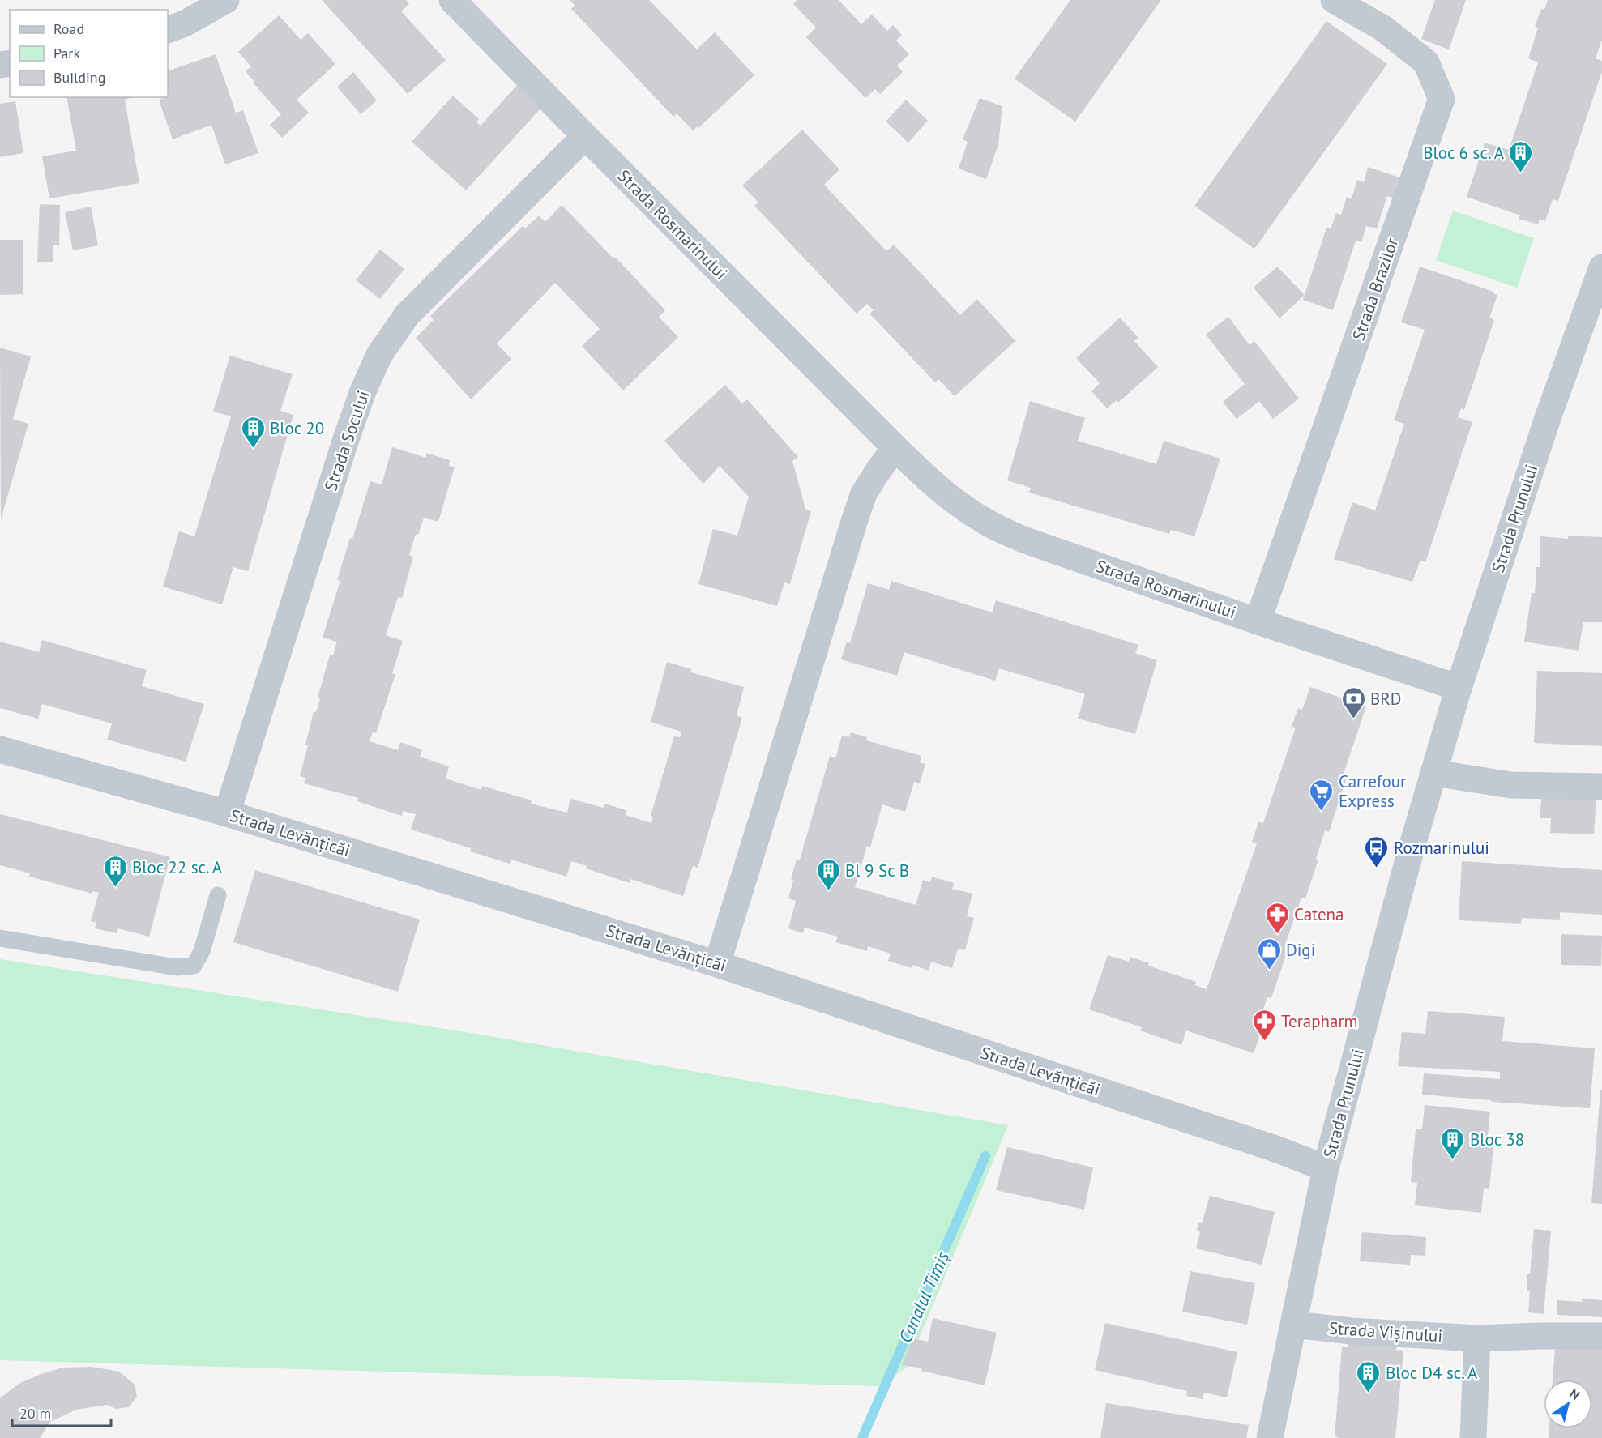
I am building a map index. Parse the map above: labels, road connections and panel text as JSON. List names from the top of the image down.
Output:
{
  "streets": {
    "street": [
      "Strada Rosmarinului",
      "Strada Brazilor",
      "Strada Socului",
      "Strada Prunului",
      "Strada Levănțicăi",
      "Strada Vișinului"
    ]
  },
  "crossings": [
    ["Strada Rosmarinului", "Strada Brazilor"],
    ["Strada Rosmarinului", "Strada Socului"],
    ["Strada Rosmarinului", "Strada Prunului"],
    ["Strada Socului", "Strada Levănțicăi"],
    ["Strada Prunului", "Strada Levănțicăi"],
    ["Strada Prunului", "Strada Vișinului"]
  ],
  "water": ["Canalul Timiș"],
  "places": {
    "building": [
      "Bloc 6 sc. A",
      "Bloc 20",
      "Bloc 22 sc. A",
      "Bl 9 Sc B",
      "Bloc 38",
      "Bloc D4 sc. A"
    ],
    "bank": ["BRD"],
    "supermarket": ["Carrefour Express"],
    "bus stop": ["Rozmarinului"],
    "pharmacy": ["Catena", "Terapharm"],
    "shop": ["Digi"]
  },
  "legend": ["Road", "Park", "Building"],
  "scale_bar": "20 m",
  "north": "top right"
}
